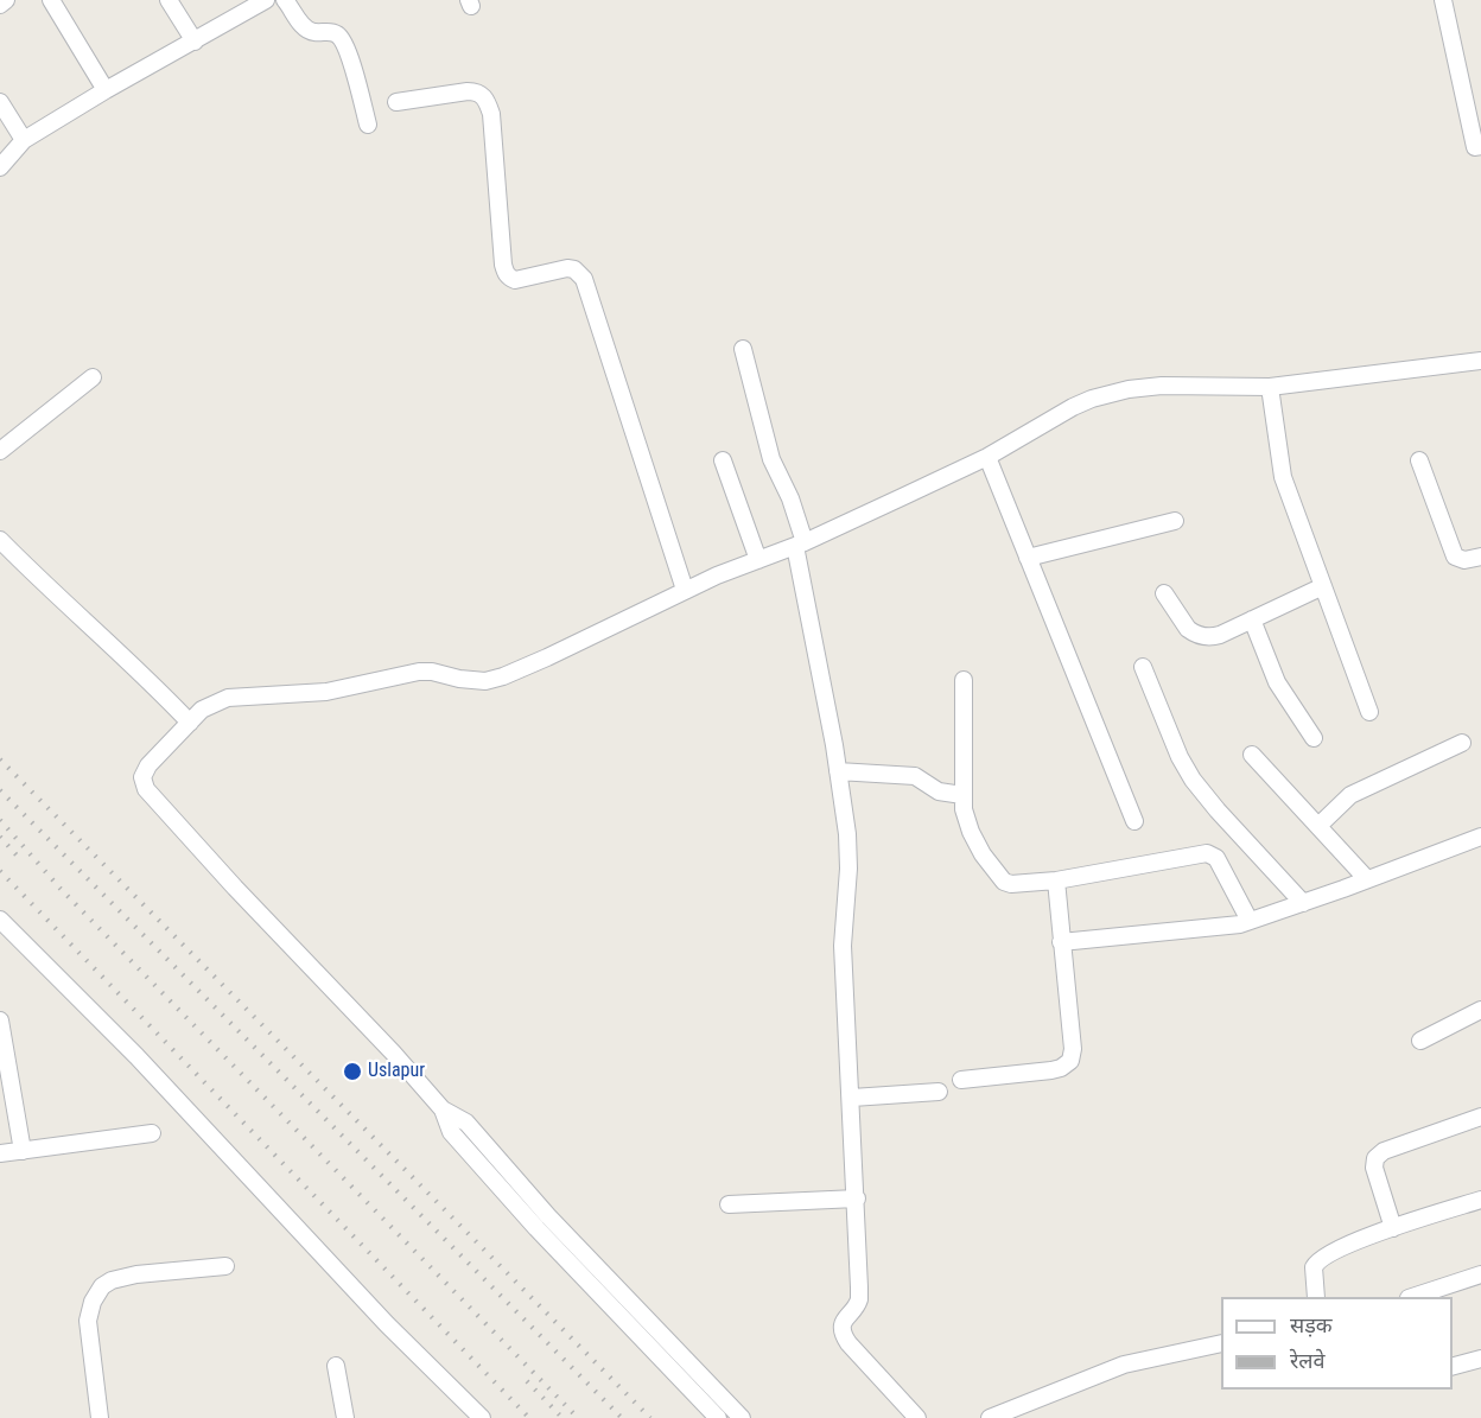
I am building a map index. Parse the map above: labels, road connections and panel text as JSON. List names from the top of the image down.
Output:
{
  "places": ["Uslapur"],
  "legend": ["सड़क", "रेलवे"]
}
